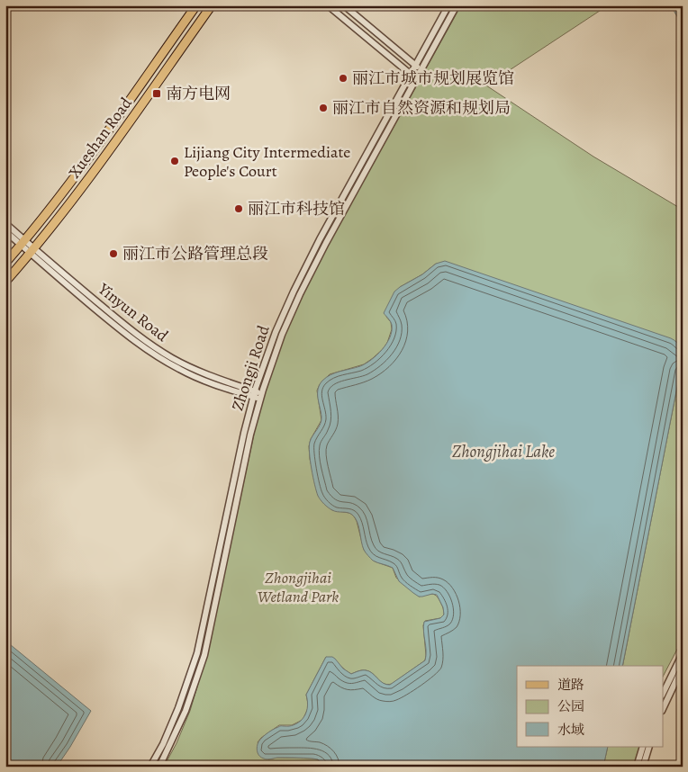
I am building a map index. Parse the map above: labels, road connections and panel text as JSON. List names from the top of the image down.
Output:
{
  "streets": {
    "main road": ["Xueshan Road"],
    "street": ["Yinyun Road", "Zhongji Road"]
  },
  "crossings": [
    ["Xueshan Road", "Yinyun Road"],
    ["Yinyun Road", "Zhongji Road"]
  ],
  "water": ["Zhongjihai Lake"],
  "parks": ["Zhongjihai Wetland Park"],
  "places": {
    "other": [
      "丽江市城市规划展览馆",
      "丽江市自然资源和规划局",
      "Lijiang City Intermediate People's Court",
      "丽江市科技馆",
      "丽江市公路管理总段"
    ],
    "transit": ["南方电网"]
  },
  "legend": ["道路", "公园", "水域"]
}
